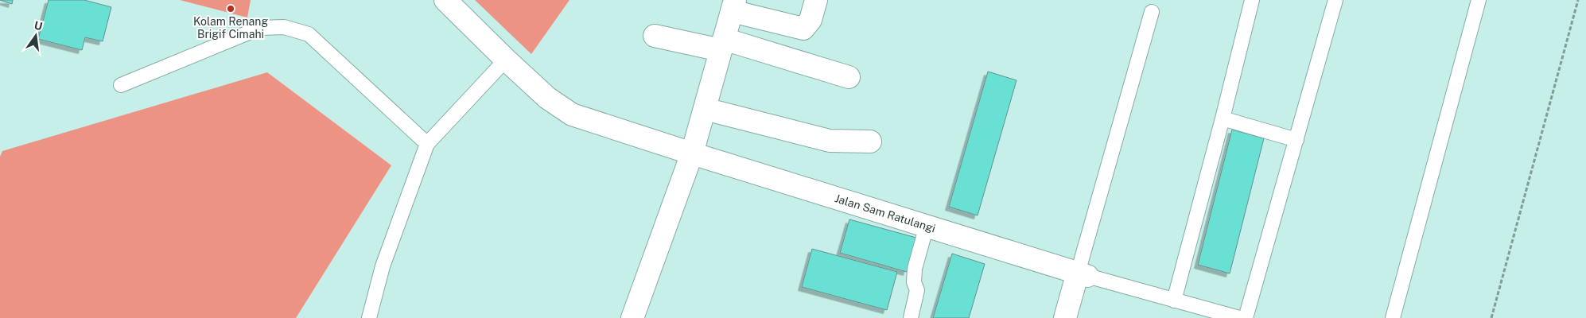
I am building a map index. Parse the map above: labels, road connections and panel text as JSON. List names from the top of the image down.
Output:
{
  "streets": {
    "street": ["Jalan Sam Ratulangi"]
  },
  "places": ["Kolam Renang Brigif Cimahi"],
  "north": "top"
}
